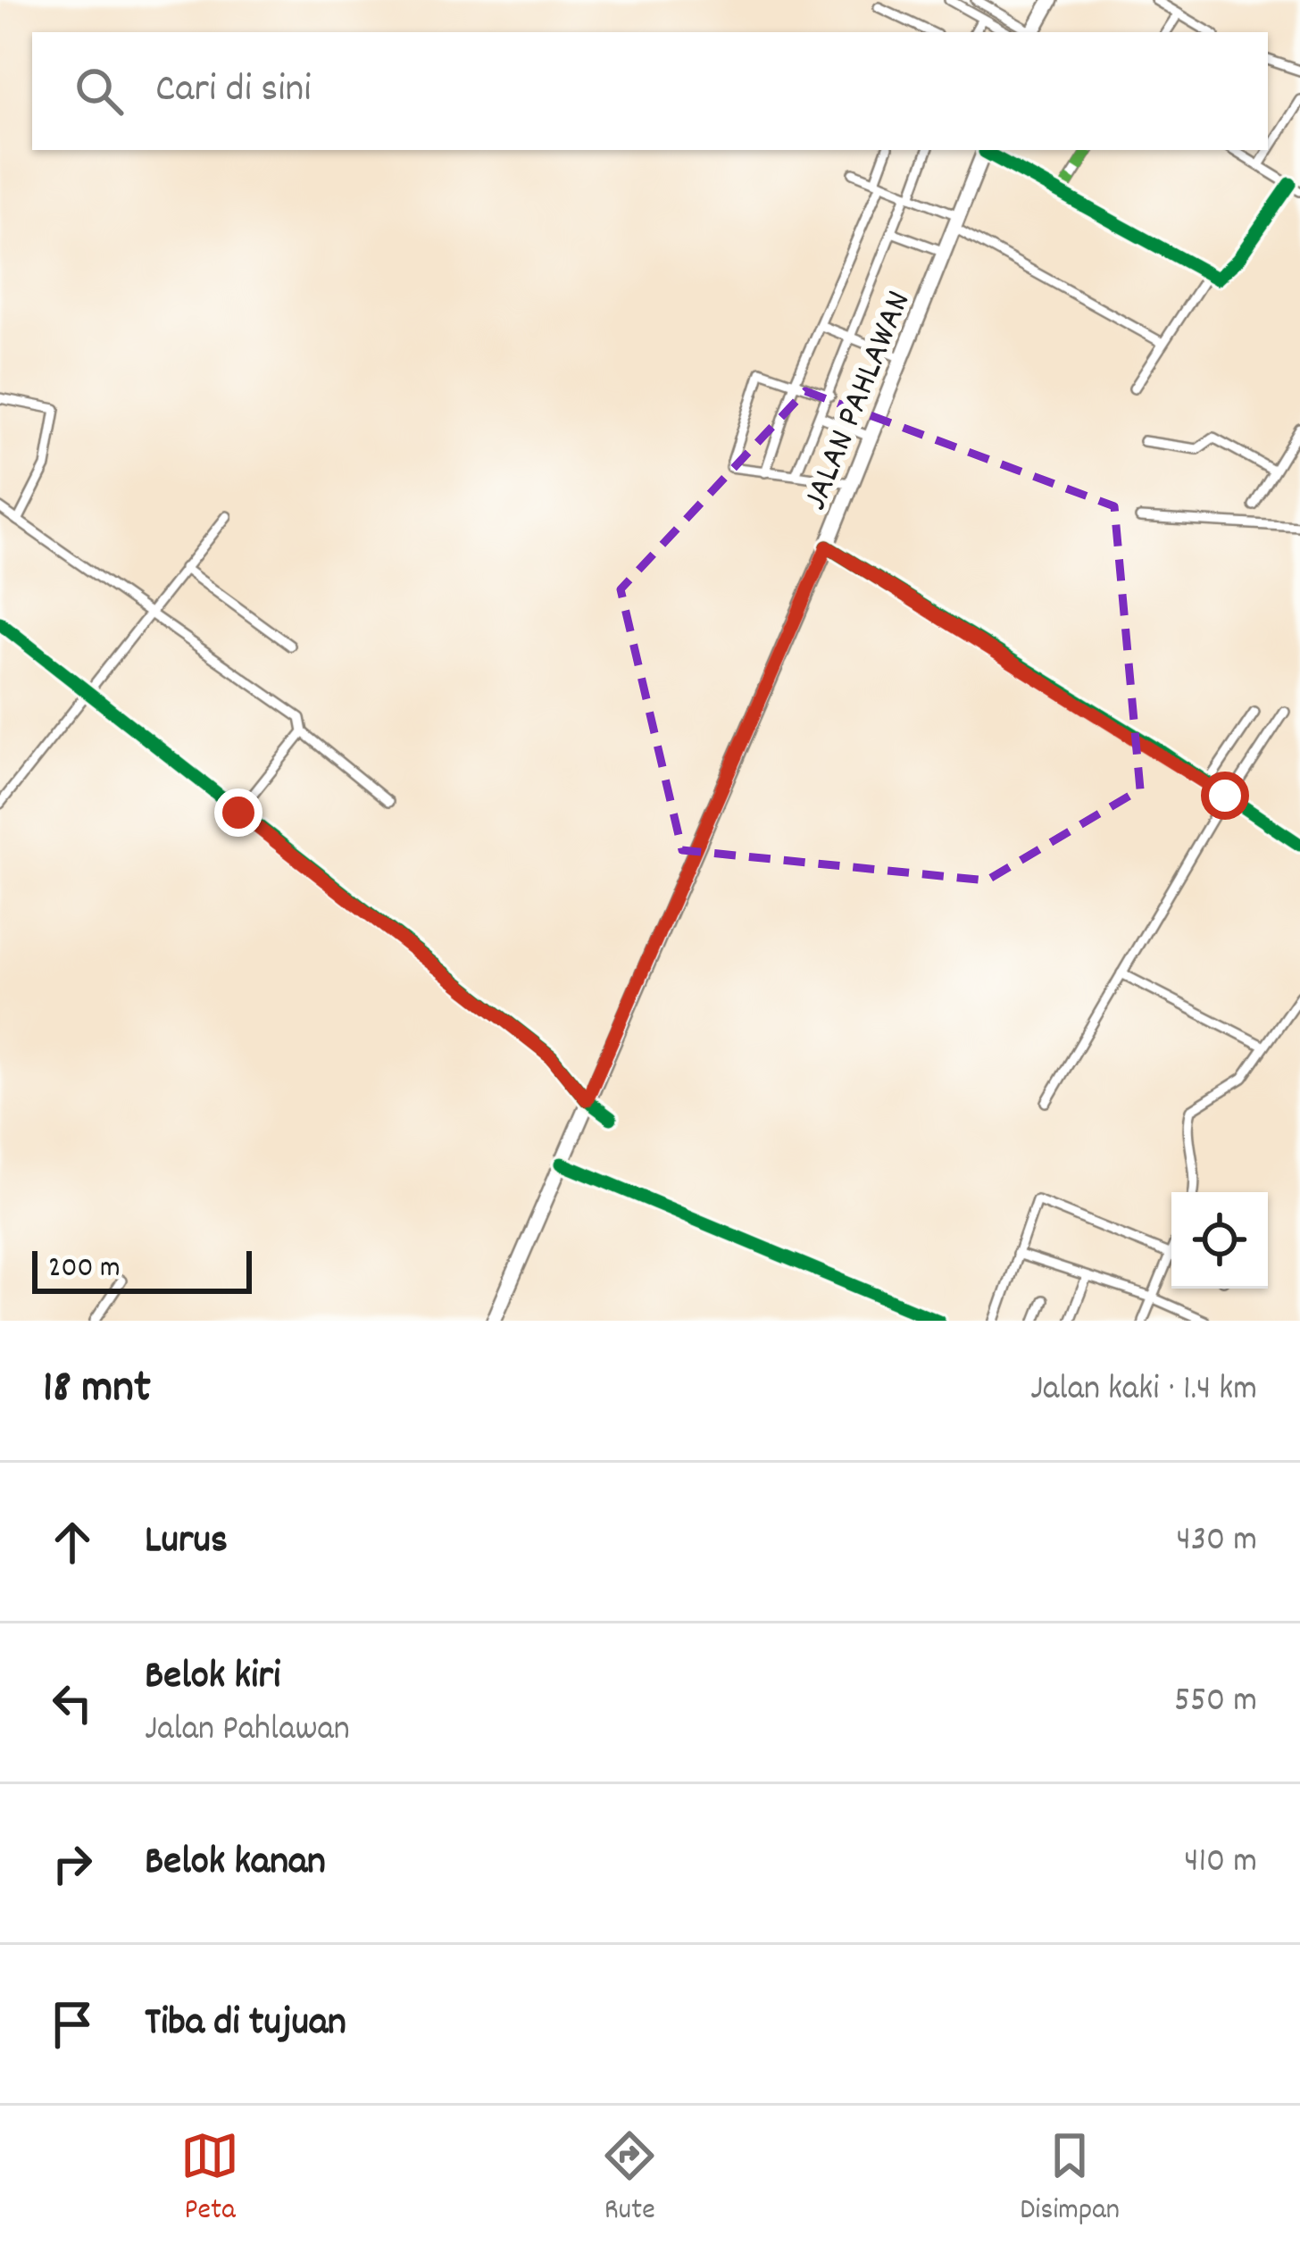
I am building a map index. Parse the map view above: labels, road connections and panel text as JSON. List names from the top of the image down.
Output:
{
  "streets": {
    "main road": ["JALAN PAHLAWAN"]
  },
  "scale_bar": "200 m",
  "page": {
    "search": "Cari di sini",
    "scale": "200 m",
    "heading": ["18 mnt", "Jalan kaki · 1.4 km"],
    "list": [
      ["Lurus", "430 m"],
      ["Belok kiri", "Jalan Pahlawan", "550 m"],
      ["Belok kanan", "410 m"],
      "Tiba di tujuan"
    ],
    "nav": ["Peta", "Rute", "Disimpan"]
  }
}
